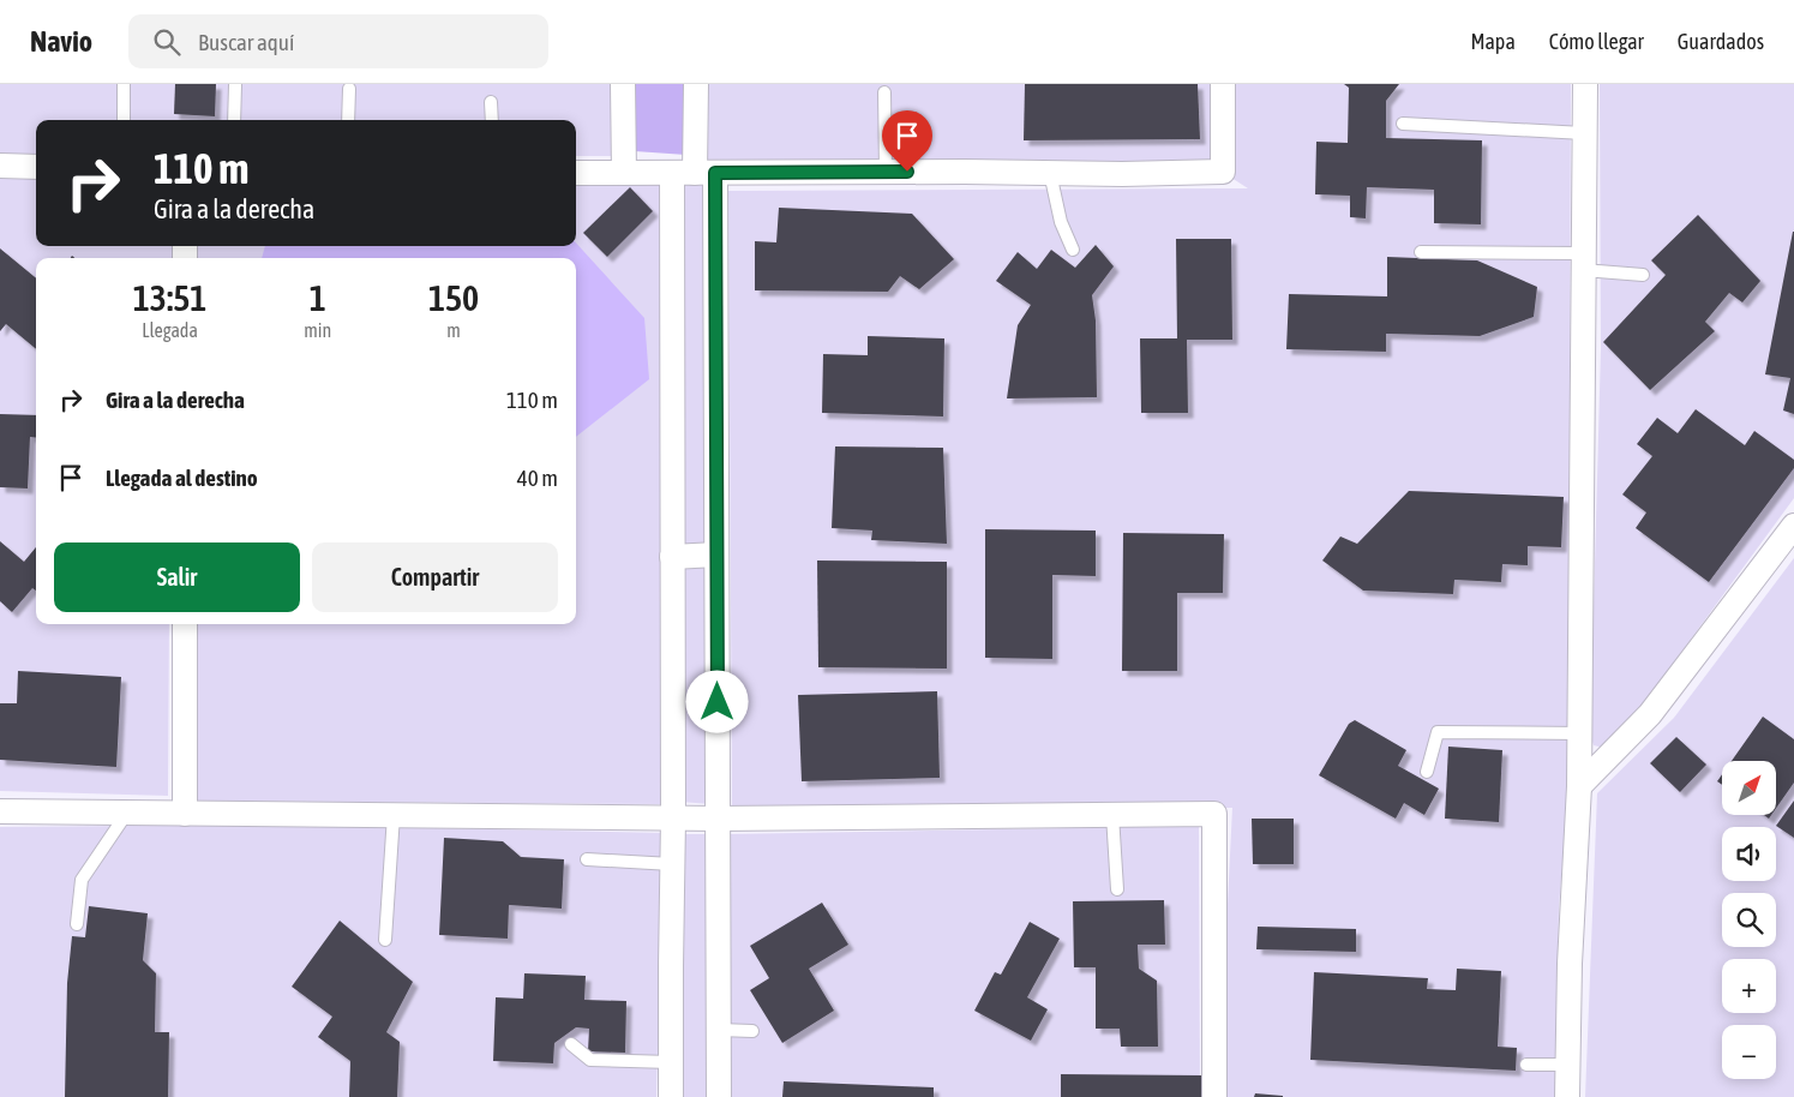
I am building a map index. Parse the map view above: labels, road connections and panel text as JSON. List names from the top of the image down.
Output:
{
  "north": "top right",
  "page": {
    "header": "Navio",
    "search": "Buscar aquí",
    "nav": ["Mapa", "Cómo llegar", "Guardados"],
    "turn": ["110 m", "Gira a la derecha"],
    "eta": [
      "13:51",
      "Llegada",
      "1",
      "min",
      "150",
      "m"
    ],
    "list": [
      {
        "name": "Gira a la derecha",
        "value": "110 m"
      },
      {
        "name": "Llegada al destino",
        "value": "40 m"
      }
    ],
    "buttons": ["Salir", "Compartir"],
    "map_buttons": ["+", "−"]
  }
}
